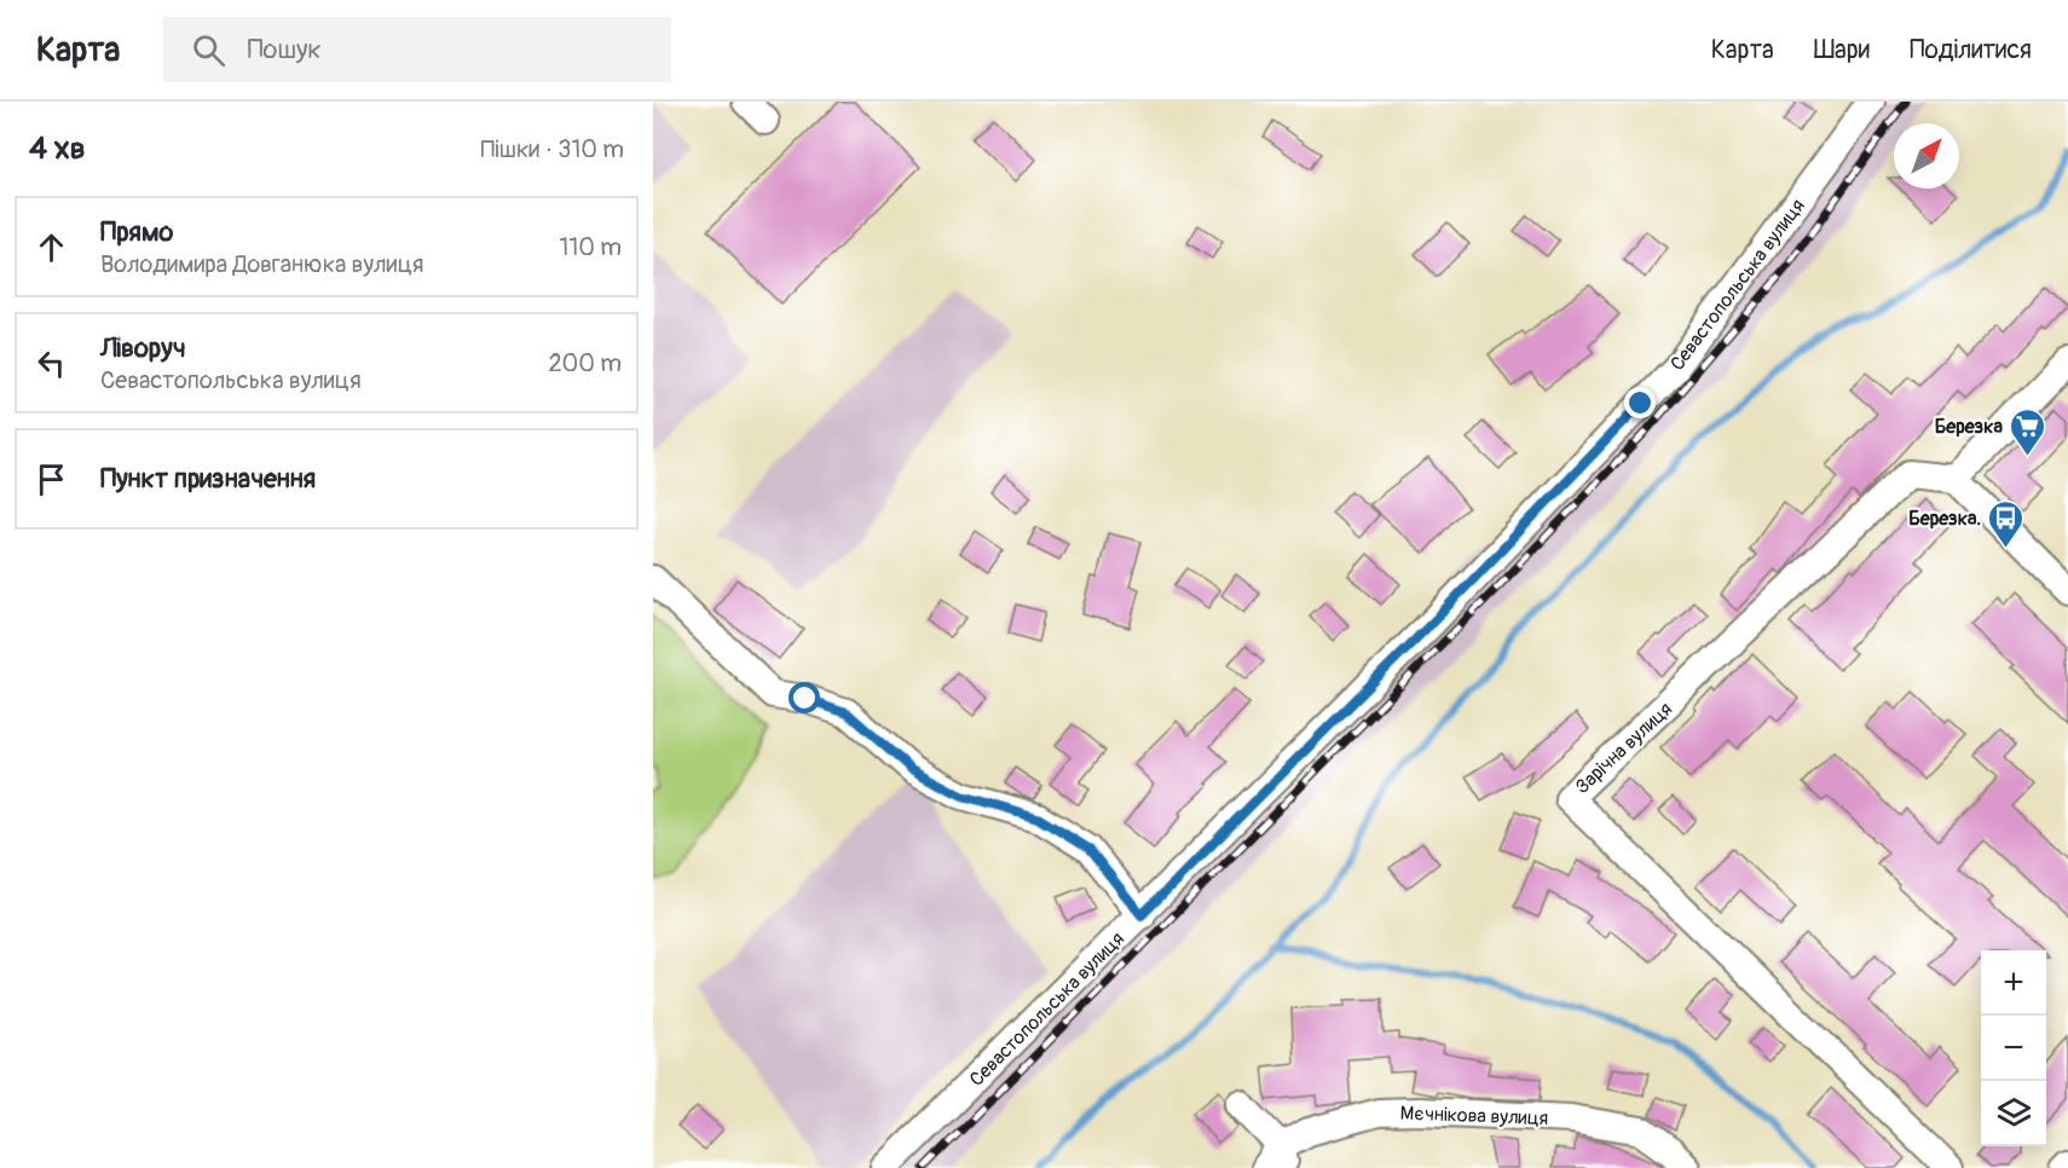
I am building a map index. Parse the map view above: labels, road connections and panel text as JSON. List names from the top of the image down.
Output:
{
  "streets": {
    "street": ["Севастопольська вулиця", "Зарічна вулиця", "Мєчнікова вулиця"]
  },
  "places": {
    "supermarket": ["Березка"],
    "bus stop": ["Березка."]
  },
  "north": "top right",
  "page": {
    "header": "Карта",
    "search": "Пошук",
    "nav": ["Карта", "Шари", "Поділитися"],
    "heading": ["4 хв", "Пішки · 310 m"],
    "list": [
      ["Прямо", "Володимира Довганюка вулиця", "110 m"],
      ["Ліворуч", "Севастопольська вулиця", "200 m"],
      "Пункт призначення"
    ],
    "map_buttons": ["+", "−"]
  }
}
